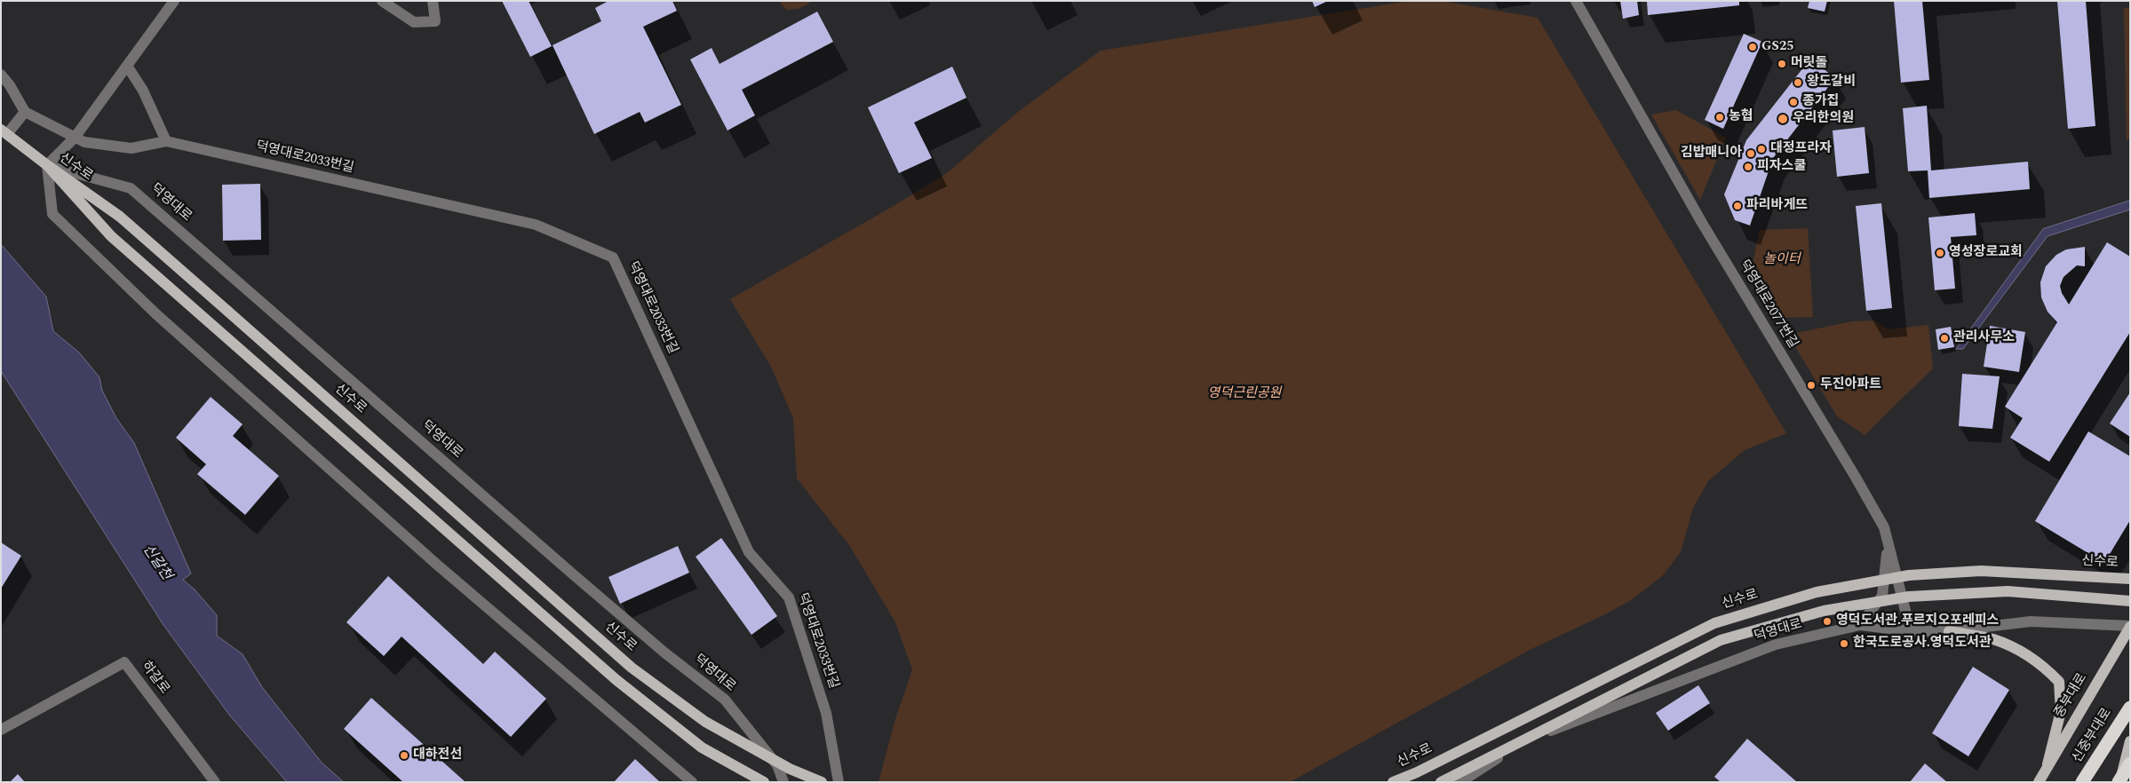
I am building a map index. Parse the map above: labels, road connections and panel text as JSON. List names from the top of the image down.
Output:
{
  "streets": {
    "highway": ["신중부대로"],
    "main road": ["신수로", "덕영대로", "중부대로"],
    "street": ["덕영대로2033번길", "덕영대로2077번길", "하갈로"]
  },
  "crossings": [
    ["신수로", "덕영대로"],
    ["덕영대로", "덕영대로2077번길"],
    ["덕영대로", "중부대로"]
  ],
  "water": ["신갈천"],
  "parks": ["놀이터", "영덕근린공원"],
  "places": [
    "GS25",
    "머릿돌",
    "왕도갈비",
    "종가집",
    "농협",
    "우리한의원",
    "대정프라자",
    "김밥매니아",
    "피자스쿨",
    "파리바게뜨",
    "영성장로교회",
    "관리사무소",
    "두진아파트",
    "영덕도서관.푸르지오포레피스",
    "한국도로공사.영덕도서관",
    "대하전선"
  ]
}
